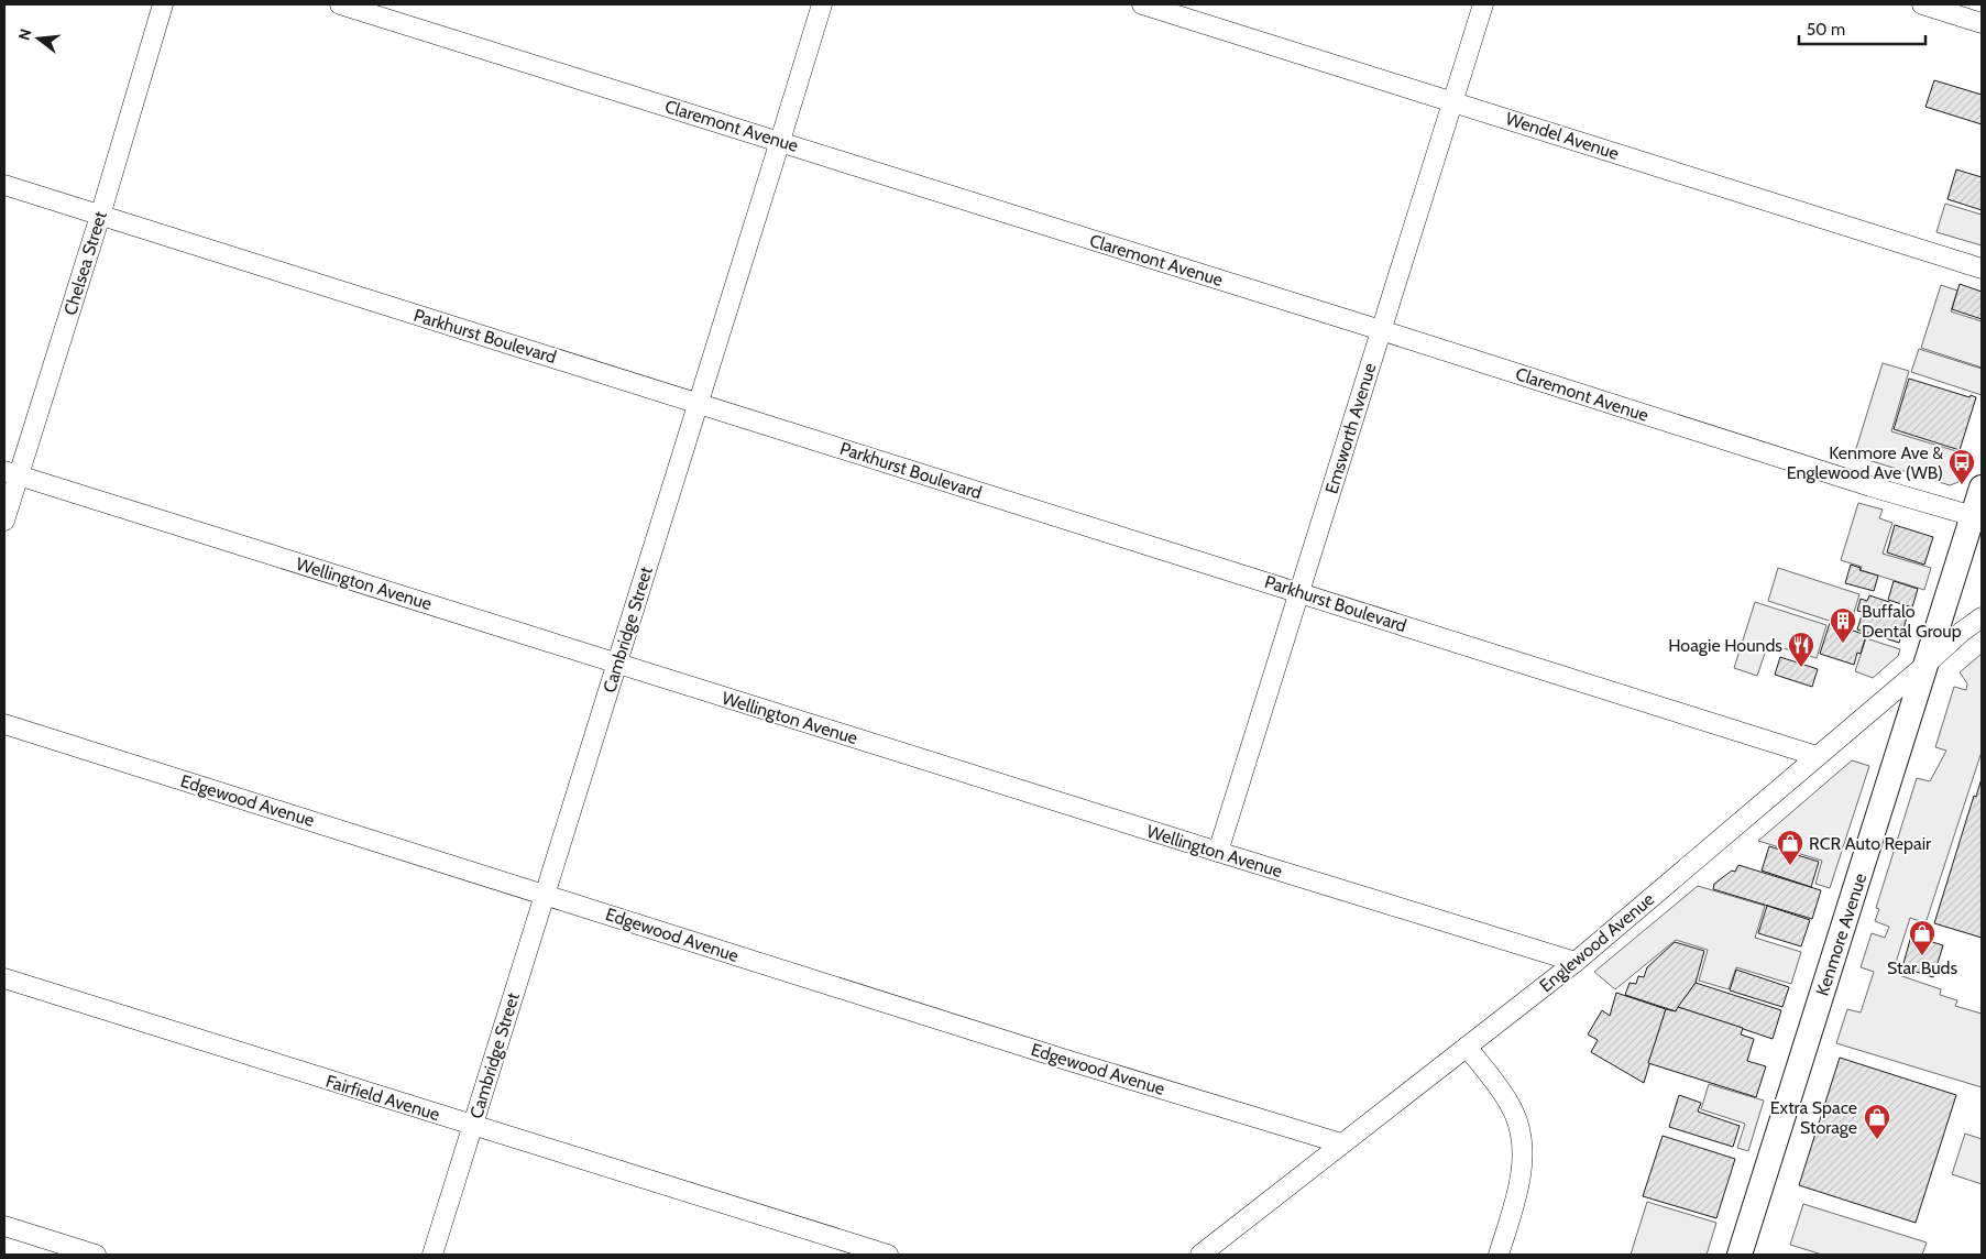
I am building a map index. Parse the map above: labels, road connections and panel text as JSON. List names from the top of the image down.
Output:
{
  "streets": {
    "main road": ["Kenmore Avenue"],
    "street": [
      "Claremont Avenue",
      "Wendel Avenue",
      "Chelsea Street",
      "Parkhurst Boulevard",
      "Emsworth Avenue",
      "Wellington Avenue",
      "Cambridge Street",
      "Edgewood Avenue",
      "Englewood Avenue",
      "Fairfield Avenue"
    ]
  },
  "crossings": [
    ["Claremont Avenue", "Emsworth Avenue"],
    ["Claremont Avenue", "Cambridge Street"],
    ["Claremont Avenue", "Kenmore Avenue"],
    ["Wendel Avenue", "Emsworth Avenue"],
    ["Chelsea Street", "Parkhurst Boulevard"],
    ["Chelsea Street", "Wellington Avenue"],
    ["Parkhurst Boulevard", "Emsworth Avenue"],
    ["Parkhurst Boulevard", "Cambridge Street"],
    ["Parkhurst Boulevard", "Englewood Avenue"],
    ["Emsworth Avenue", "Wellington Avenue"],
    ["Wellington Avenue", "Cambridge Street"],
    ["Wellington Avenue", "Englewood Avenue"],
    ["Cambridge Street", "Edgewood Avenue"],
    ["Cambridge Street", "Fairfield Avenue"],
    ["Edgewood Avenue", "Englewood Avenue"],
    ["Kenmore Avenue", "Englewood Avenue"]
  ],
  "places": {
    "bus stop": ["Kenmore Ave & Englewood Ave (WB)"],
    "building": ["Buffalo Dental Group"],
    "restaurant": ["Hoagie Hounds"],
    "shop": ["RCR Auto Repair", "Star Buds", "Extra Space Storage"]
  },
  "scale_bar": "50 m",
  "north": "left"
}
